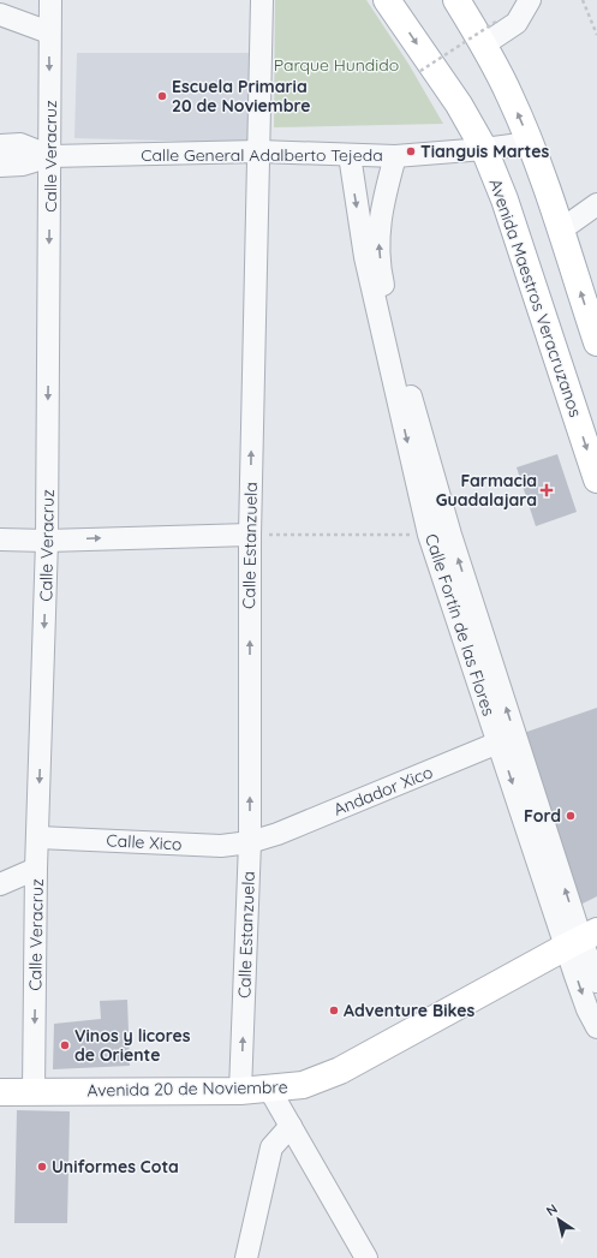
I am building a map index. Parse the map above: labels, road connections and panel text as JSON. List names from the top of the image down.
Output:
{
  "streets": {
    "main road": ["Avenida Maestros Veracruzanos", "Avenida 20 de Noviembre"],
    "street": [
      "Calle General Adalberto Tejeda",
      "Calle Veracruz",
      "Calle Estanzuela",
      "Calle Fortín de las Flores",
      "Andador Xico",
      "Calle Xico"
    ]
  },
  "crossings": [
    ["Calle General Adalberto Tejeda", "Calle Veracruz"],
    ["Calle General Adalberto Tejeda", "Avenida Maestros Veracruzanos"],
    ["Calle General Adalberto Tejeda", "Calle Estanzuela"],
    ["Calle General Adalberto Tejeda", "Calle Fortín de las Flores"],
    ["Calle Veracruz", "Calle Xico"],
    ["Calle Veracruz", "Avenida 20 de Noviembre"],
    ["Calle Estanzuela", "Andador Xico"],
    ["Calle Estanzuela", "Calle Xico"],
    ["Calle Estanzuela", "Avenida 20 de Noviembre"],
    ["Calle Fortín de las Flores", "Andador Xico"],
    ["Calle Fortín de las Flores", "Avenida 20 de Noviembre"],
    ["Andador Xico", "Calle Xico"]
  ],
  "one_way": ["Calle Veracruz", "Calle Estanzuela"],
  "parks": ["Parque Hundido"],
  "places": {
    "other": [
      "Escuela Primaria 20 de Noviembre",
      "Tianguis Martes",
      "Ford",
      "Adventure Bikes",
      "Vinos y licores de Oriente",
      "Uniformes Cota"
    ],
    "health": ["Farmacia Guadalajara"]
  },
  "north": "top left"
}
